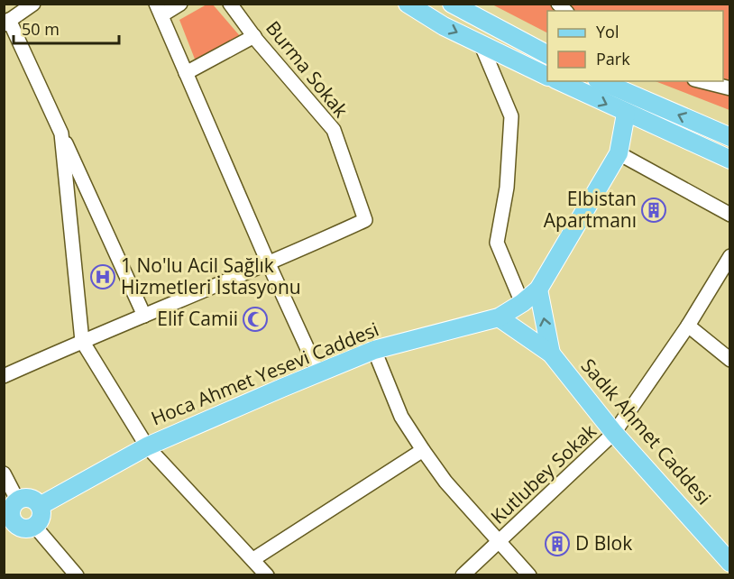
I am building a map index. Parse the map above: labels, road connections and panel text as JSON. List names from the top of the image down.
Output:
{
  "streets": {
    "main road": ["Hoca Ahmet Yesevi Caddesi", "Sadık Ahmet Caddesi"],
    "street": ["Burma Sokak", "Kutlubey Sokak"]
  },
  "crossings": [
    ["Hoca Ahmet Yesevi Caddesi", "Sadık Ahmet Caddesi"],
    ["Sadık Ahmet Caddesi", "Kutlubey Sokak"]
  ],
  "places": {
    "building": ["Elbistan Apartmanı", "D Blok"],
    "hospital": ["1 No'lu Acil Sağlık Hizmetleri İstasyonu"],
    "mosque": ["Elif Camii"]
  },
  "legend": ["Yol", "Park"],
  "scale_bar": "50 m"
}
